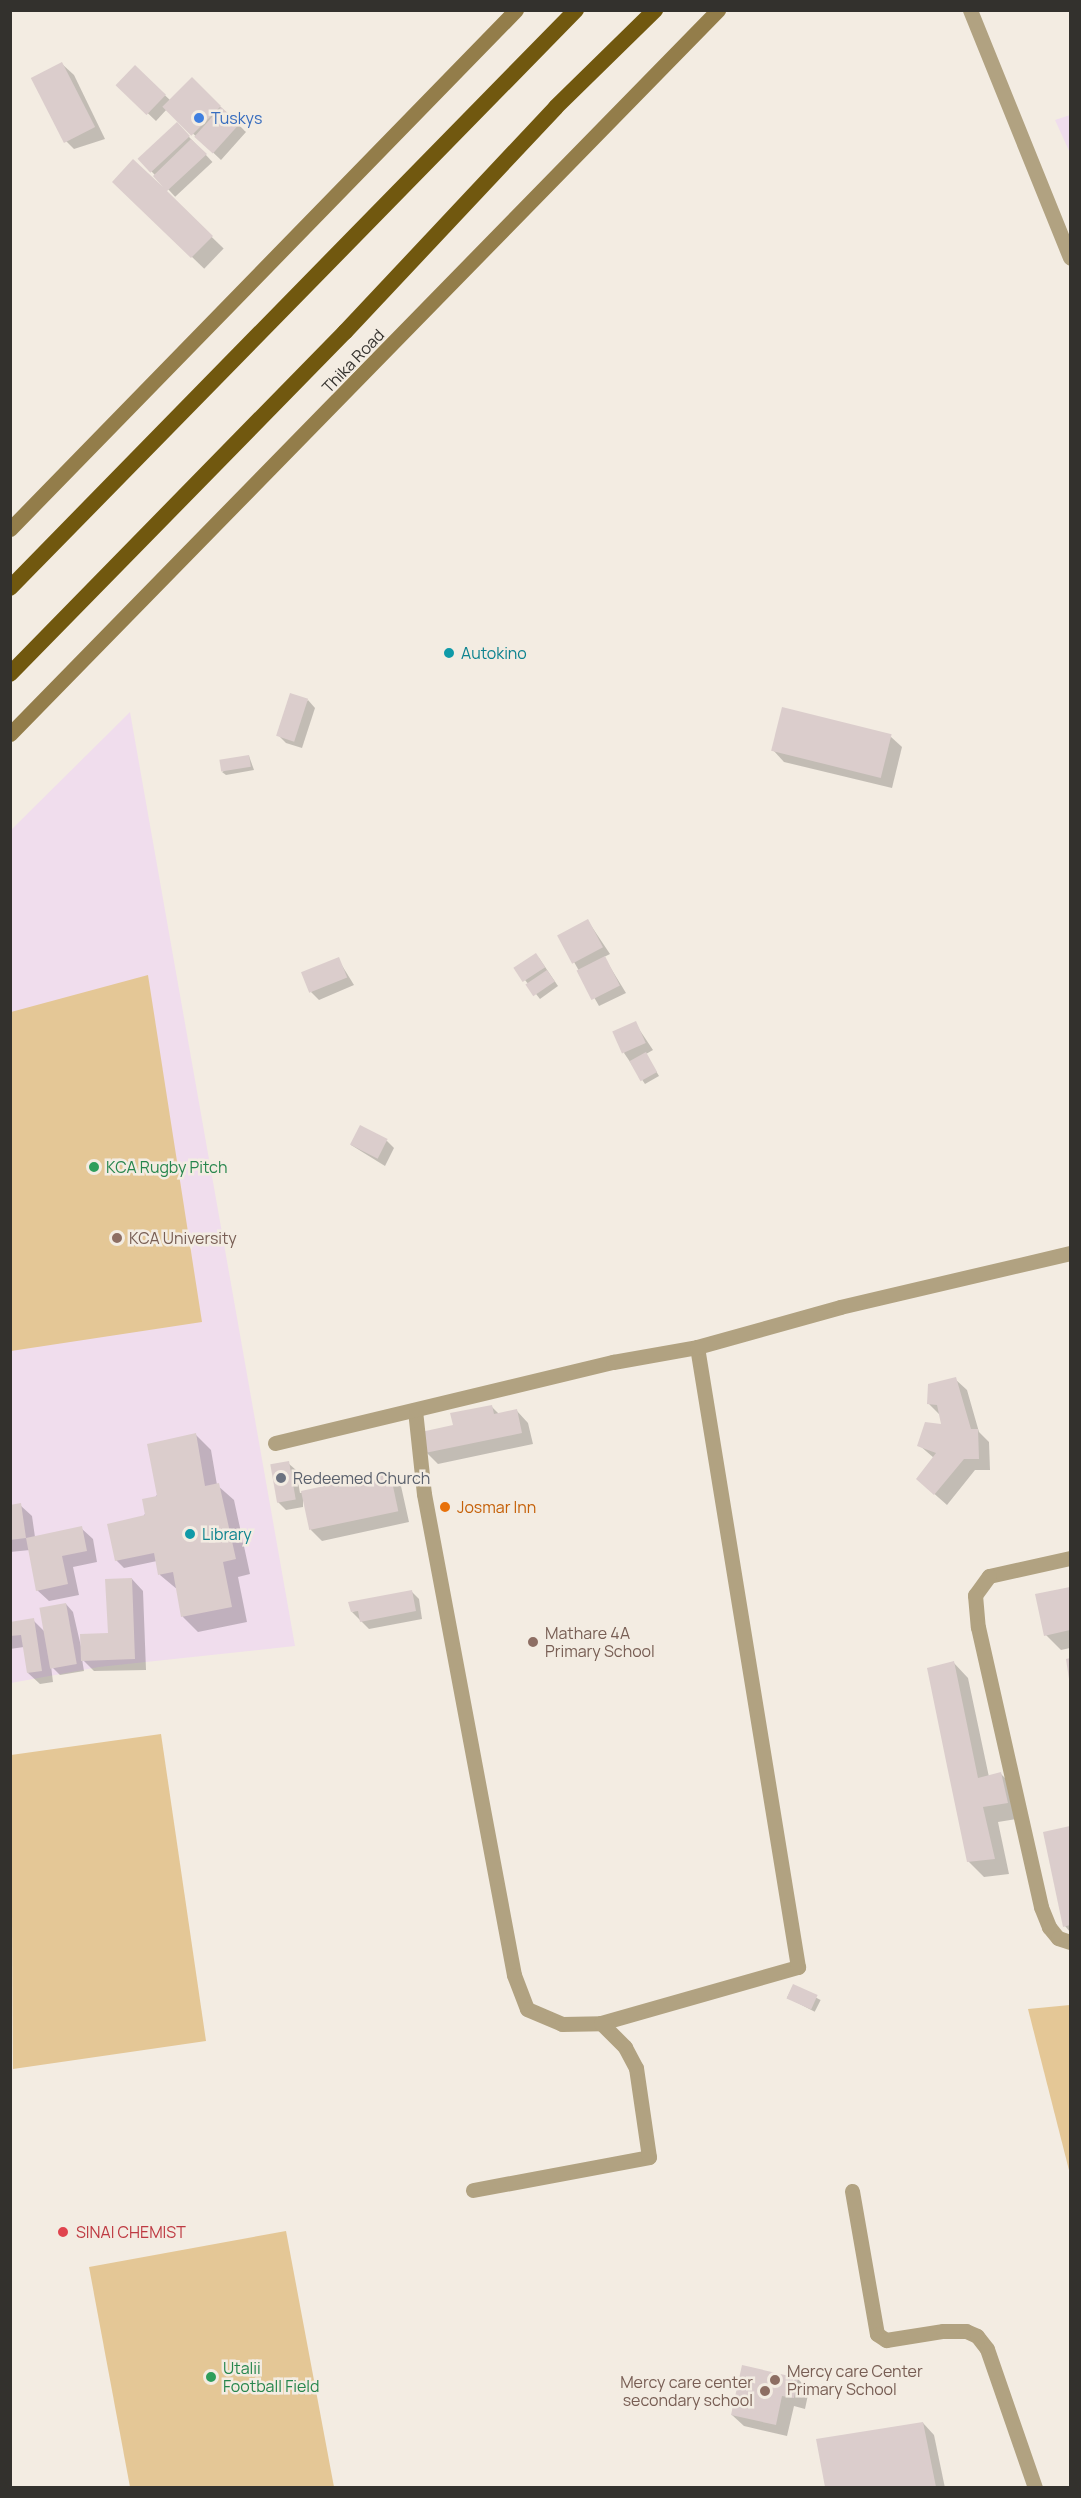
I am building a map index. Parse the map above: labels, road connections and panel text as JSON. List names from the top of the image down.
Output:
{
  "streets": {
    "highway": ["Thika Road"]
  },
  "places": [
    "Tuskys",
    "Autokino",
    "KCA Rugby Pitch",
    "KCA University",
    "Redeemed Church",
    "Josmar Inn",
    "Library",
    "Mathare 4A Primary School",
    "SINAI CHEMIST",
    "Utalii Football Field",
    "Mercy care Center Primary School",
    "Mercy care center secondary school"
  ]
}
